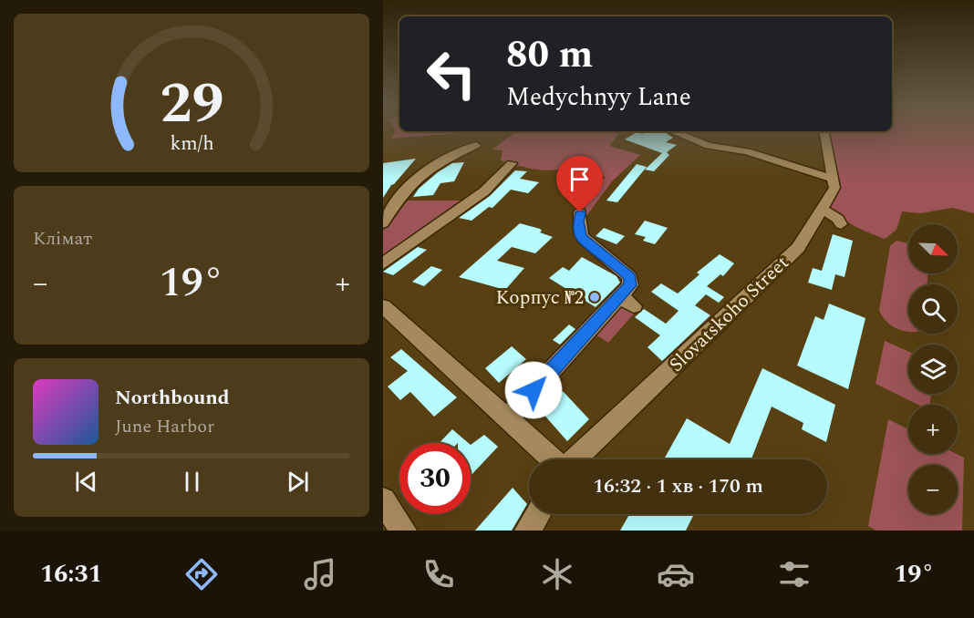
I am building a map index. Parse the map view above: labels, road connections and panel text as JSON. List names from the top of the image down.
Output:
{
  "streets": {
    "street": ["Slovatskoho Street"]
  },
  "places": ["Корпус №2"],
  "north": "bottom right",
  "page": {
    "turn": ["80 m", "Medychnyy Lane"],
    "tile": "Клімат",
    "map_buttons": ["+", "−"],
    "heat": ["−", "19°", "+"],
    "song": ["Northbound", "June Harbor"],
    "limit": "30",
    "trip": "16:32 · 1 хв · 170 m",
    "tabs": ["16:31", "19°"],
    "gauge": ["29", "km/h"]
  }
}
